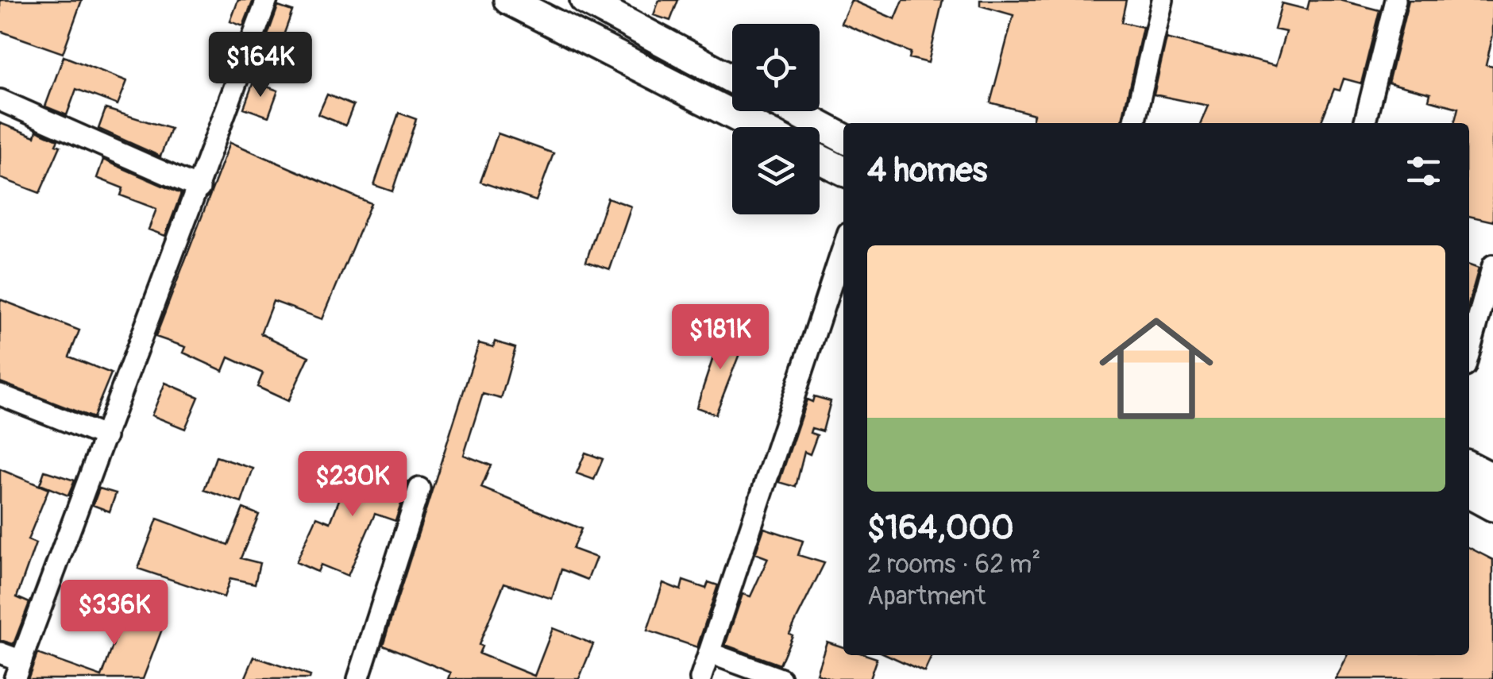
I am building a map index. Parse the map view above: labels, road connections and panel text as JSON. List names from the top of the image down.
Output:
{
  "page": {
    "price": [
      "$164K",
      "$181K",
      "$230K",
      "$336K"
    ],
    "heading": "4 homes",
    "list": [
      {
        "name": "$164,000",
        "note": "2 rooms · 62 m² · Apartment"
      }
    ]
  }
}
